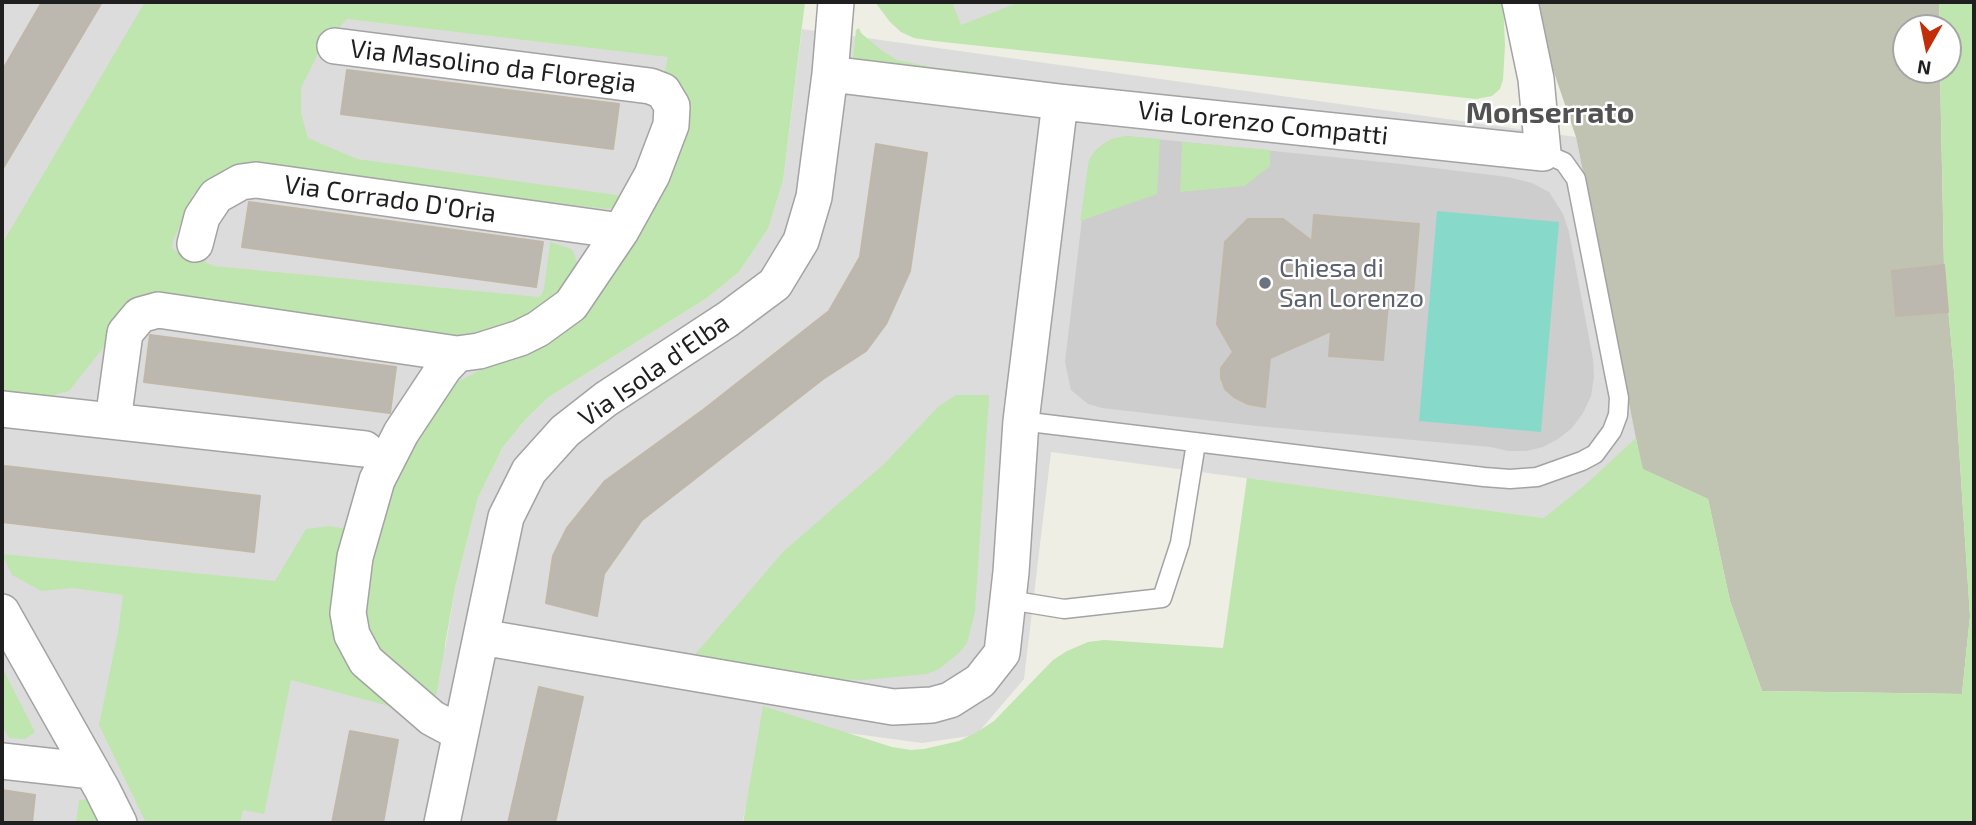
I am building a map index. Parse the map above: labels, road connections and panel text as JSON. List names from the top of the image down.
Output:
{
  "streets": {
    "street": [
      "Via Masolino da Floregia",
      "Via Lorenzo Compatti",
      "Via Corrado D'Oria",
      "Via Isola d'Elba"
    ]
  },
  "crossings": [
    ["Via Masolino da Floregia", "Via Corrado D'Oria"],
    ["Via Lorenzo Compatti", "Via Isola d'Elba"]
  ],
  "districts": ["Monserrato"],
  "places": ["Chiesa di San Lorenzo"],
  "north": "bottom"
}
